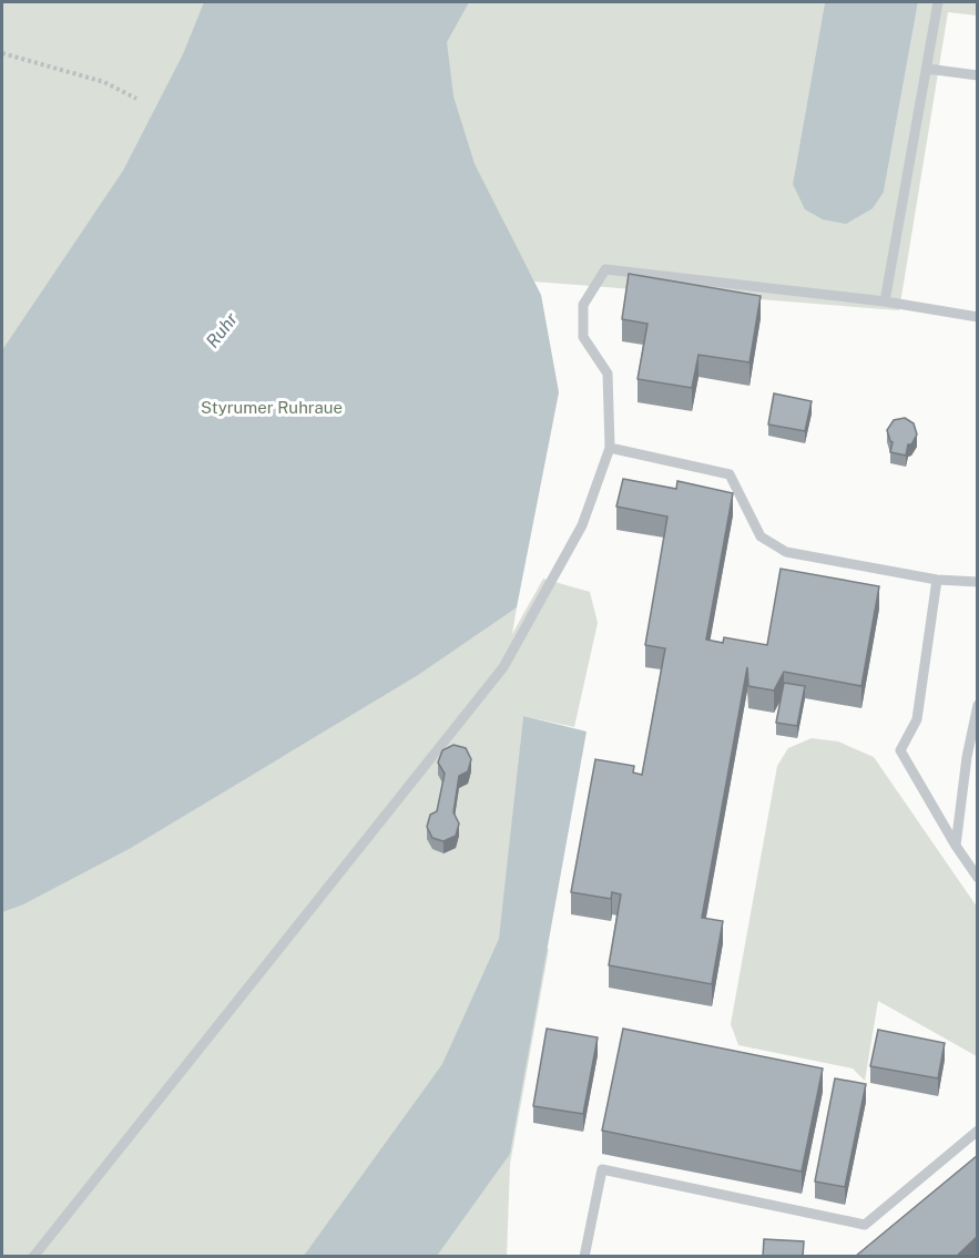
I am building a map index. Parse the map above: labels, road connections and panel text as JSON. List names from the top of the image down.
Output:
{
  "water": ["Ruhr"],
  "parks": ["Styrumer Ruhraue"]
}
